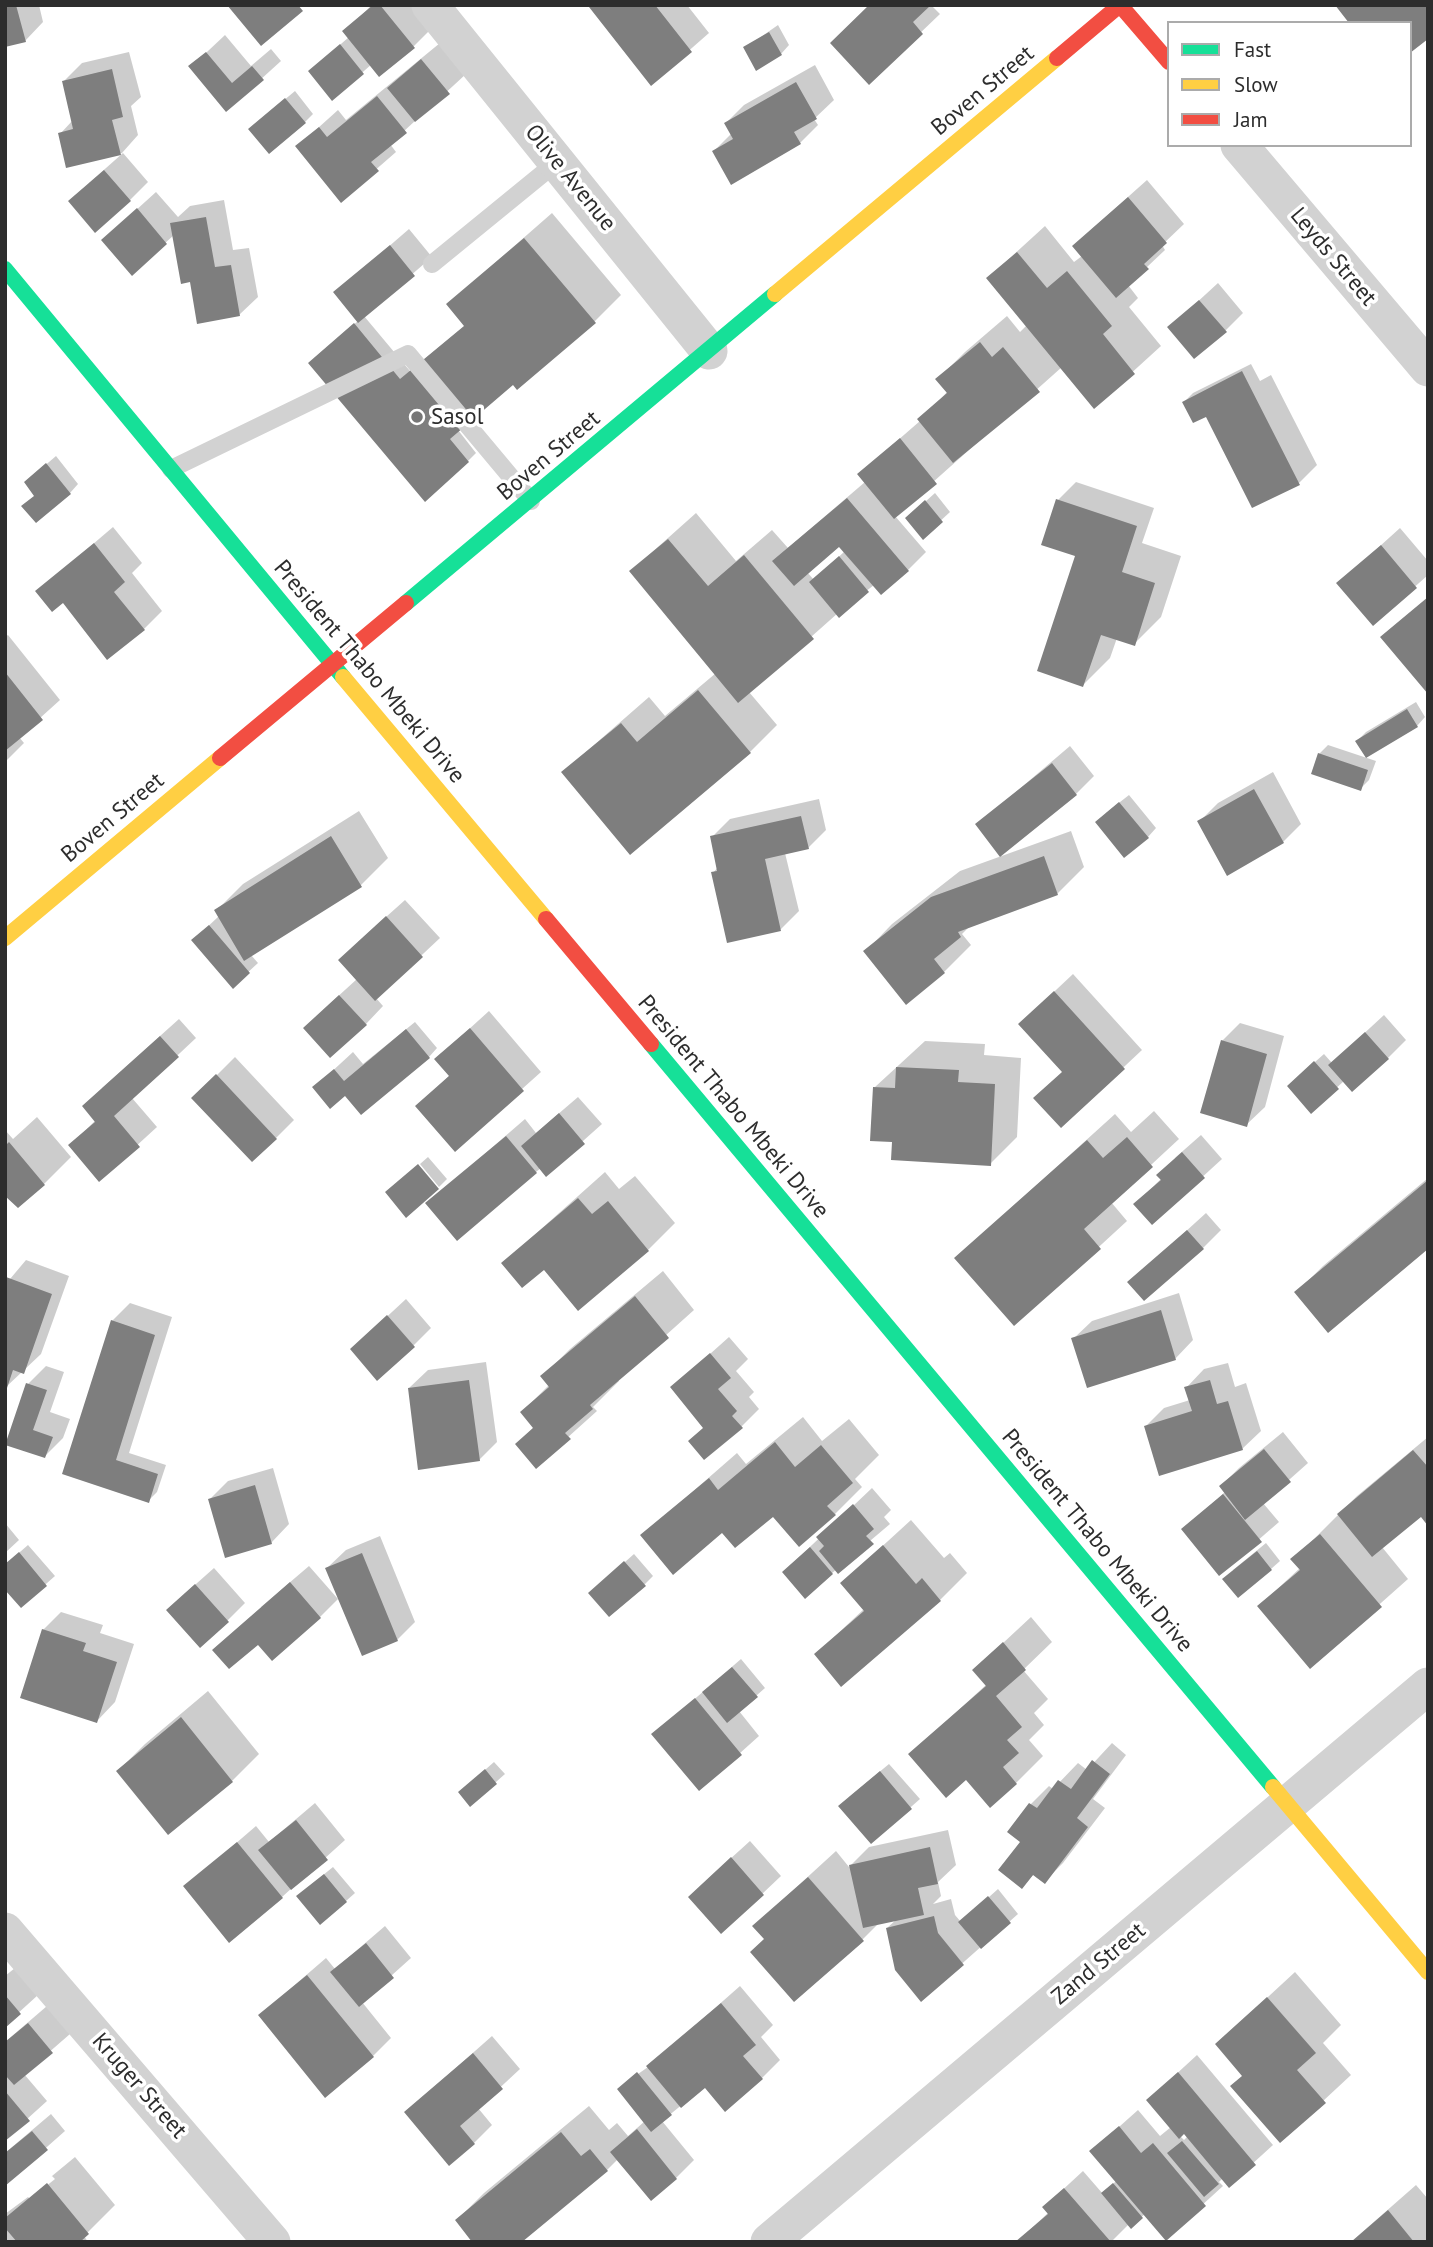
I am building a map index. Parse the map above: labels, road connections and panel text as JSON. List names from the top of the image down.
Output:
{
  "streets": {
    "street": [
      "Boven Street",
      "Olive Avenue",
      "Leyds Street",
      "President Thabo Mbeki Drive",
      "Zand Street",
      "Kruger Street"
    ]
  },
  "crossings": [
    ["Boven Street", "Olive Avenue"],
    ["Boven Street", "President Thabo Mbeki Drive"],
    ["President Thabo Mbeki Drive", "Zand Street"]
  ],
  "places": ["Sasol"],
  "legend": ["Fast", "Slow", "Jam"]
}
